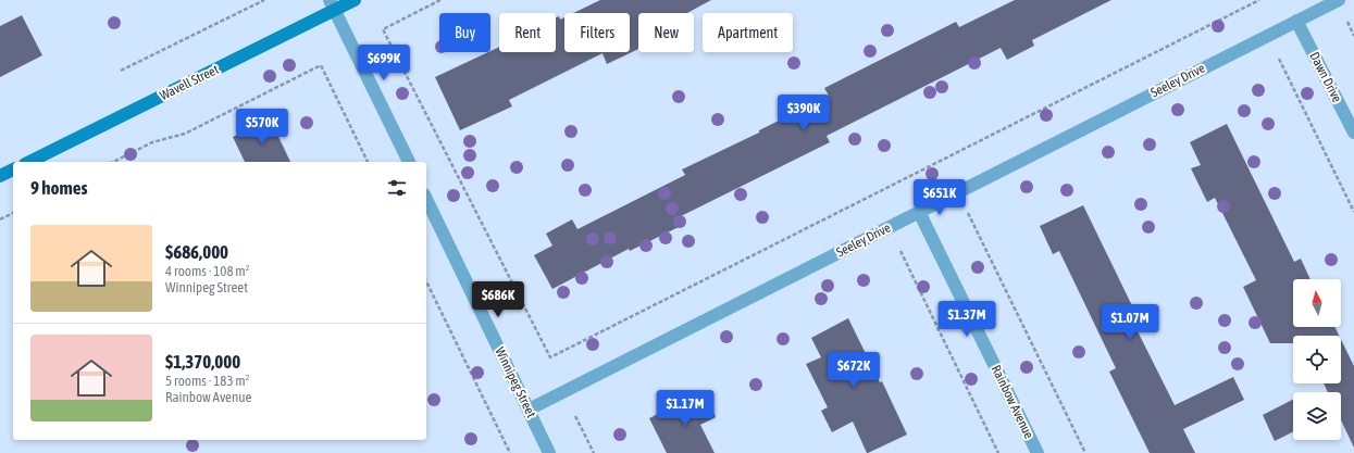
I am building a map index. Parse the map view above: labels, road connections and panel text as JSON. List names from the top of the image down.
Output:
{
  "streets": {
    "street": [
      "Dawn Drive",
      "Seeley Drive",
      "Wavell Street",
      "Winnipeg Street",
      "Rainbow Avenue"
    ]
  },
  "crossings": [
    ["Dawn Drive", "Seeley Drive"],
    ["Seeley Drive", "Winnipeg Street"],
    ["Seeley Drive", "Rainbow Avenue"]
  ],
  "north": "top",
  "page": {
    "chip": [
      "Buy",
      "Rent",
      "Filters",
      "New",
      "Apartment"
    ],
    "price": [
      "$699K",
      "$390K",
      "$570K",
      "$651K",
      "$686K",
      "$1.37M",
      "$1.07M",
      "$672K",
      "$1.17M"
    ],
    "heading": "9 homes",
    "list": [
      {
        "name": "$686,000",
        "note": "4 rooms · 108 m² · Winnipeg Street"
      },
      {
        "name": "$1,370,000",
        "note": "5 rooms · 183 m² · Rainbow Avenue"
      }
    ]
  }
}
